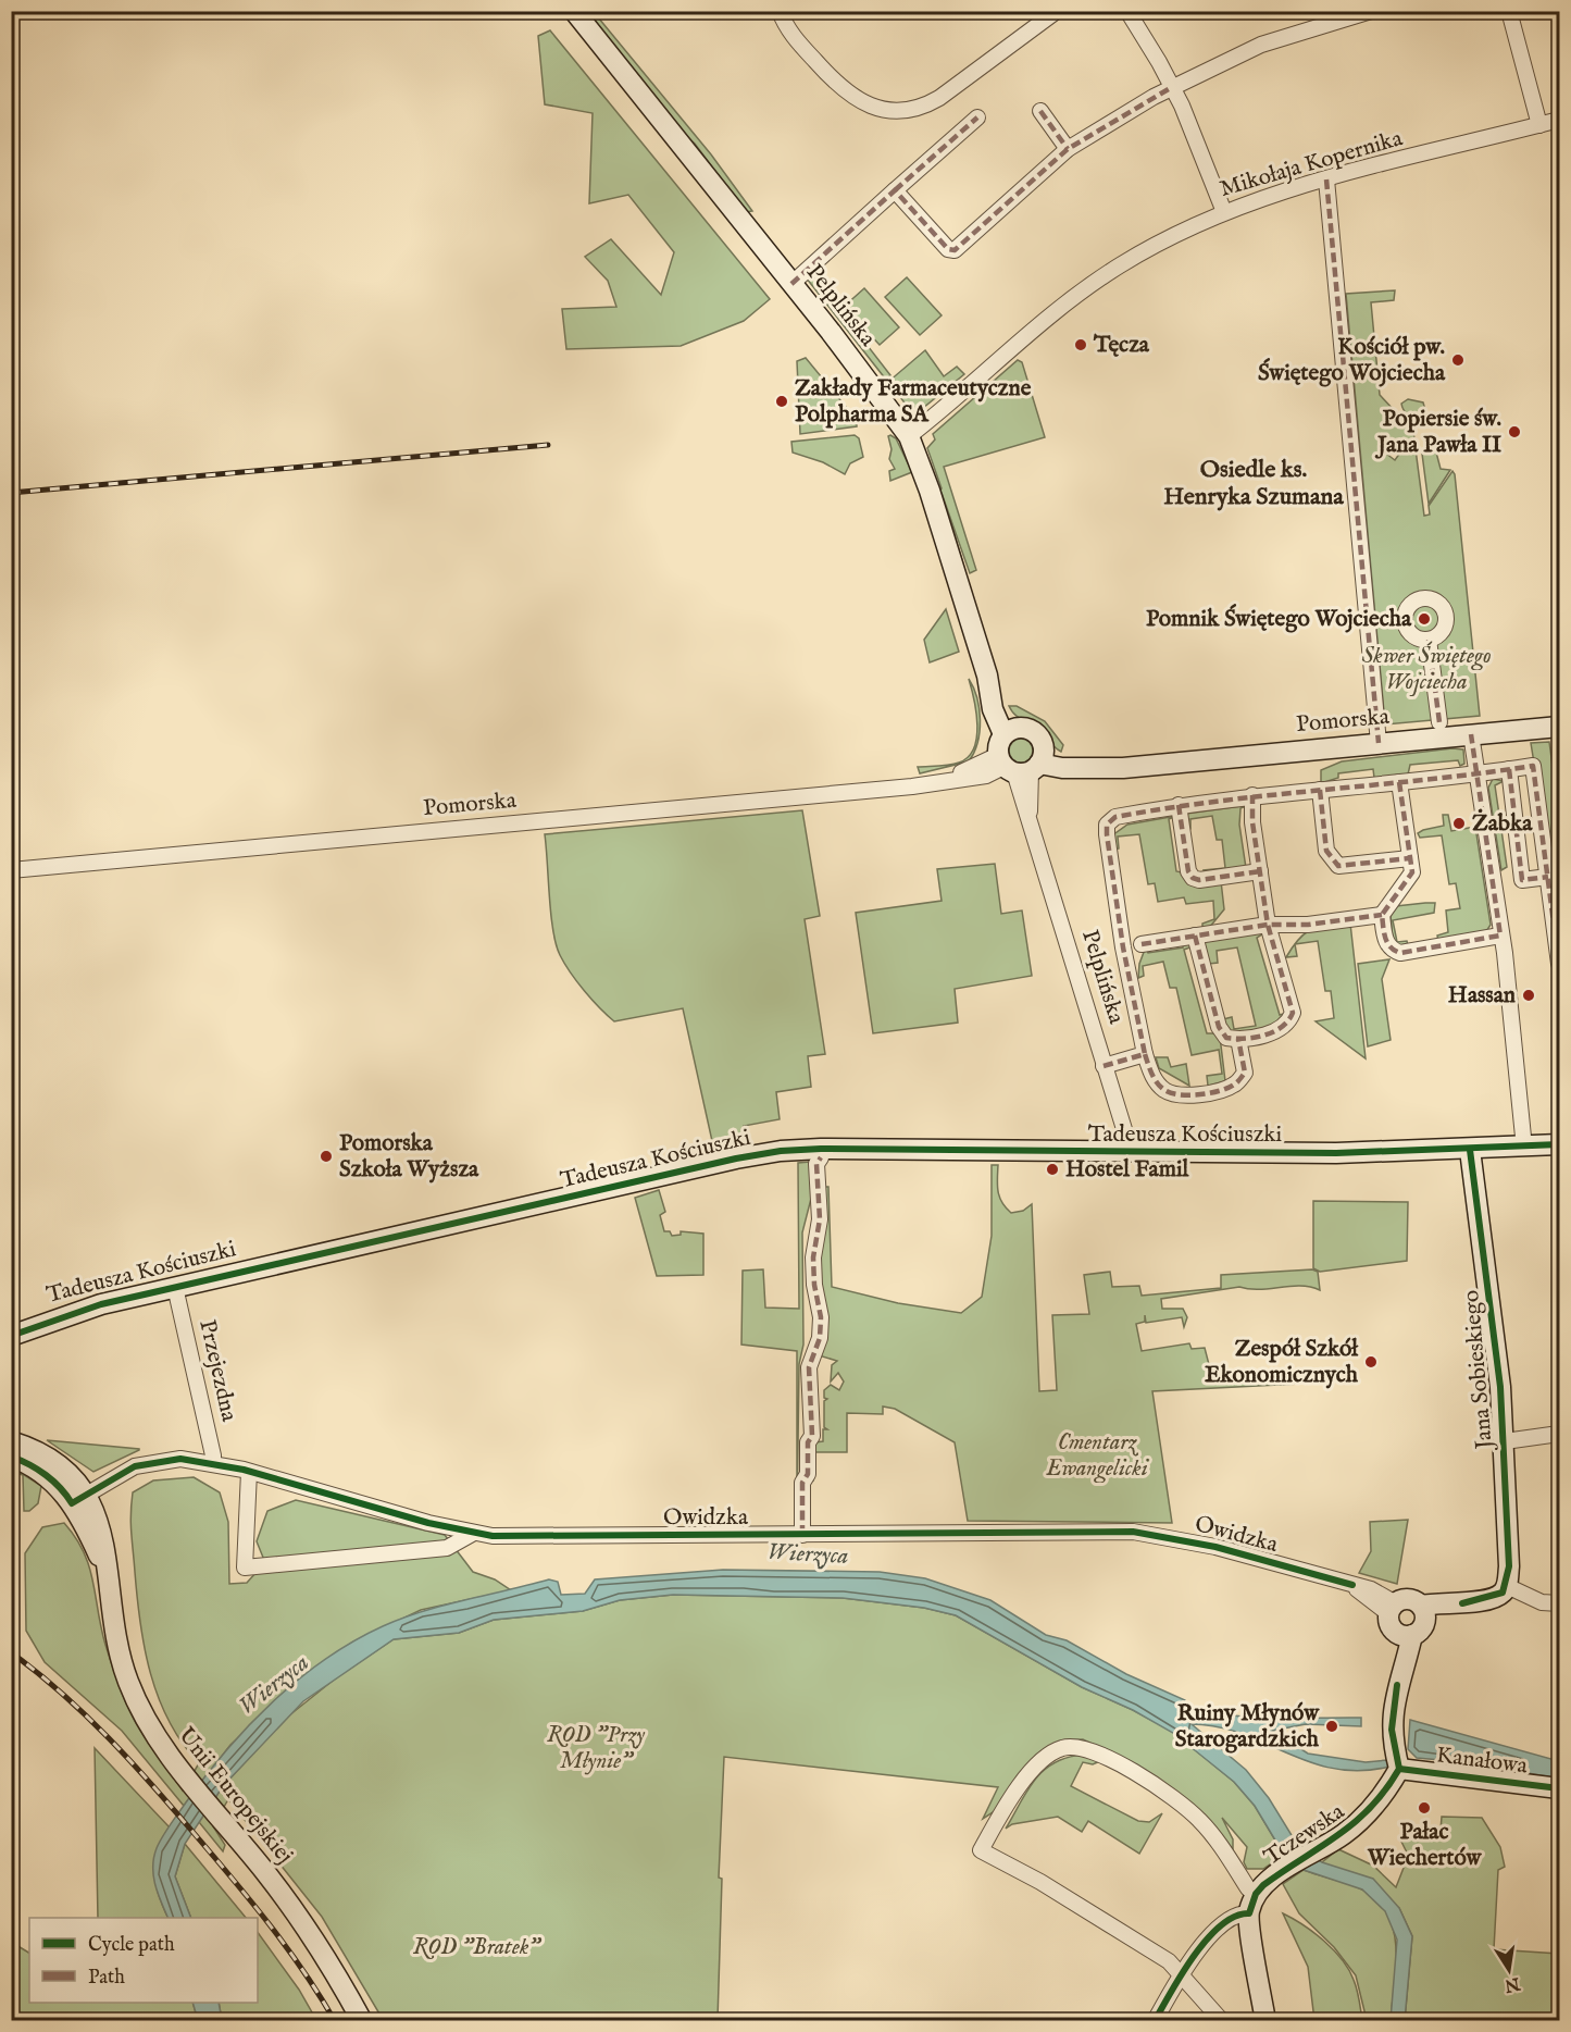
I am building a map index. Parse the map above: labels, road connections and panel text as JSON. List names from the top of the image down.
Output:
{
  "streets": {
    "street": [
      "Mikołaja Kopernika",
      "Pelplińska",
      "Pomorska",
      "Tadeusza Kościuszki",
      "Jana Sobieskiego",
      "Przejezdna",
      "Owidzka",
      "Kanałowa",
      "Unii Europejskiej",
      "Tczewska"
    ]
  },
  "crossings": [
    ["Mikołaja Kopernika", "Pelplińska"],
    ["Pelplińska", "Pomorska"],
    ["Pelplińska", "Tadeusza Kościuszki"],
    ["Tadeusza Kościuszki", "Jana Sobieskiego"],
    ["Tadeusza Kościuszki", "Przejezdna"],
    ["Przejezdna", "Owidzka"],
    ["Owidzka", "Unii Europejskiej"],
    ["Kanałowa", "Tczewska"]
  ],
  "districts": ["Osiedle ks. Henryka Szumana"],
  "water": ["Wierzyca"],
  "parks": [
    "Skwer Świętego Wojciecha",
    "Cmentarz Ewangelicki",
    "ROD \"Przy Młynie\"",
    "ROD \"Bratek\""
  ],
  "places": [
    "Tęcza",
    "Kościół pw. Świętego Wojciecha",
    "Zakłady Farmaceutyczne Polpharma SA",
    "Popiersie św. Jana Pawła II",
    "Pomnik Świętego Wojciecha",
    "Żabka",
    "Hassan",
    "Pomorska Szkoła Wyższa",
    "Hostel Famil",
    "Zespół Szkół Ekonomicznych",
    "Ruiny Młynów Starogardzkich",
    "Pałac Wiechertów"
  ],
  "legend": ["Cycle path", "Path"],
  "north": "bottom"
}
